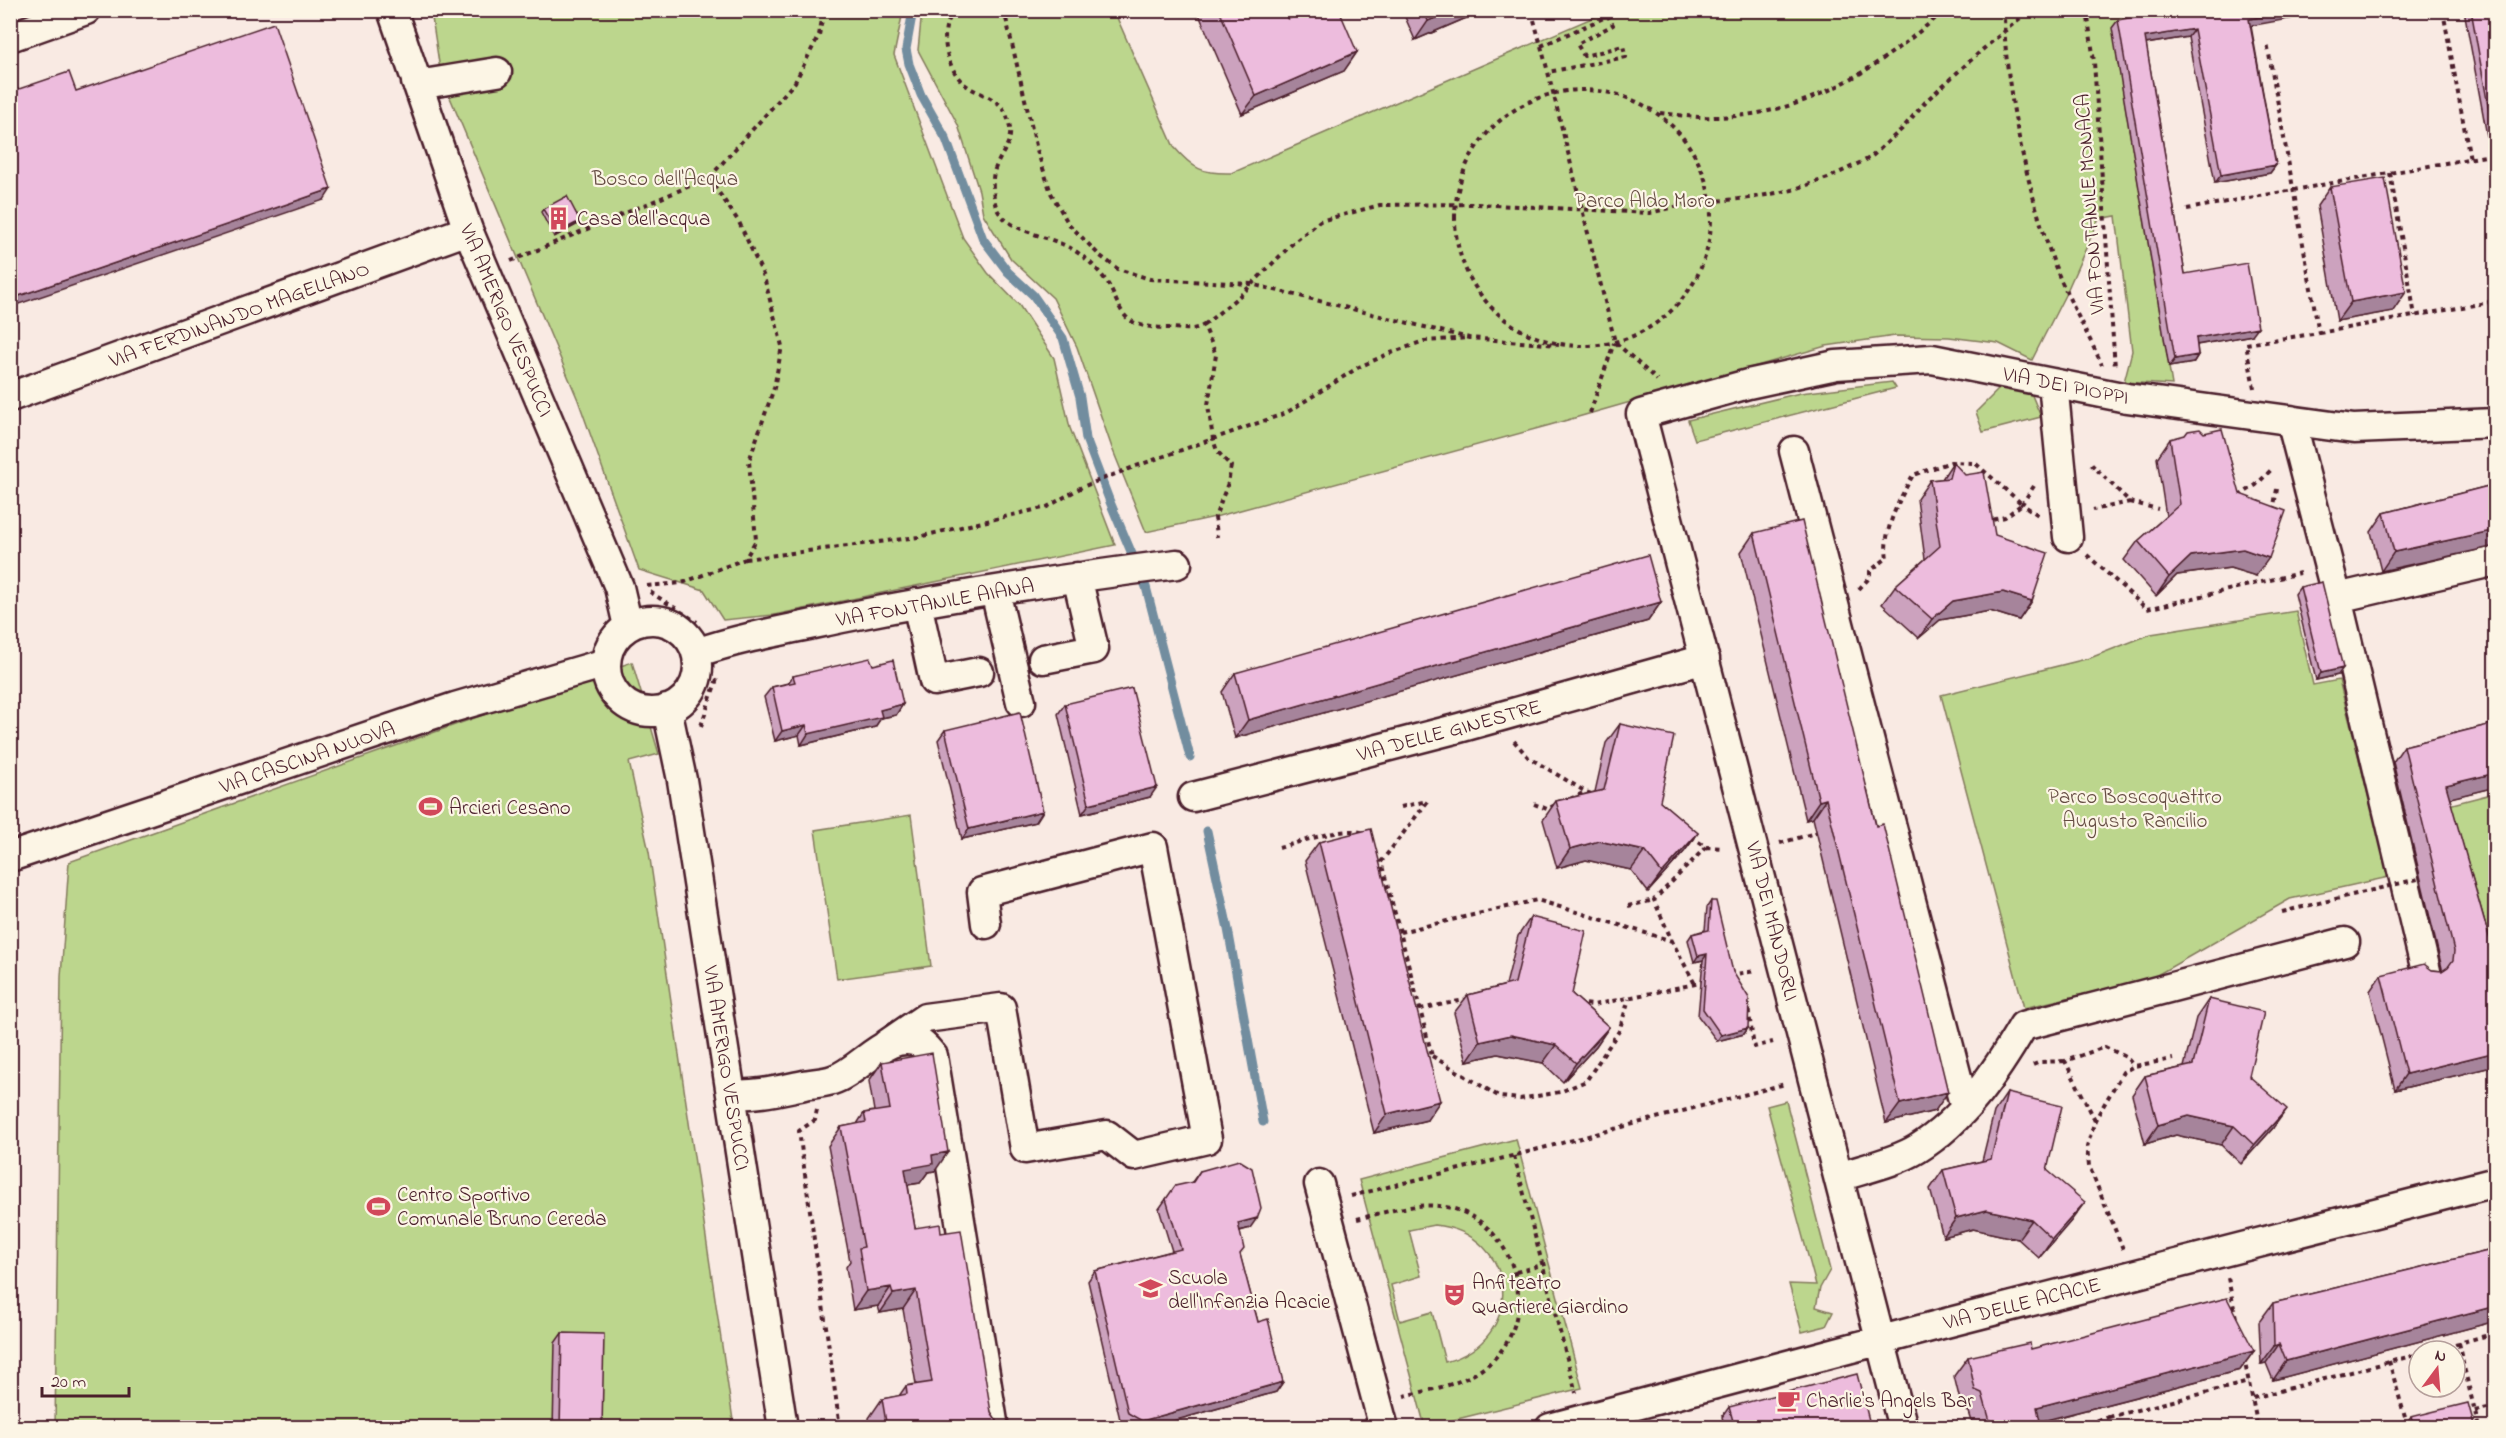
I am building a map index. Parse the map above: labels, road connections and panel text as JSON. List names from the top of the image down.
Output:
{
  "streets": {
    "street": [
      "VIA FERDINANDO MAGELLANO",
      "VIA AMERIGO VESPUCCI",
      "VIA DEI PIOPPI",
      "VIA FONTANILE AIANA",
      "VIA DELLE GINESTRE",
      "VIA CASCINA NUOVA",
      "VIA DEI MANDORLI",
      "VIA DELLE ACACIE"
    ],
    "path": ["VIA FONTANILE MONACA"]
  },
  "crossings": [
    ["VIA FONTANILE MONACA", "VIA DEI PIOPPI"],
    ["VIA FERDINANDO MAGELLANO", "VIA AMERIGO VESPUCCI"],
    ["VIA AMERIGO VESPUCCI", "VIA FONTANILE AIANA"],
    ["VIA AMERIGO VESPUCCI", "VIA CASCINA NUOVA"],
    ["VIA DEI PIOPPI", "VIA DEI MANDORLI"],
    ["VIA FONTANILE AIANA", "VIA CASCINA NUOVA"],
    ["VIA DELLE GINESTRE", "VIA DEI MANDORLI"],
    ["VIA DEI MANDORLI", "VIA DELLE ACACIE"]
  ],
  "parks": ["Bosco dell'Acqua", "Parco Aldo Moro", "Parco Boscoquattro Augusto Rancilio"],
  "places": {
    "building": ["Casa dell'acqua"],
    "sports": ["Arcieri Cesano", "Centro Sportivo Comunale Bruno Cereda"],
    "school or university": ["Scuola dell'Infanzia Acacie"],
    "theatre": ["Anfiteatro Quartiere Giardino"],
    "cafe": ["Charlie's Angels Bar"]
  },
  "scale_bar": "20 m",
  "north": "top"
}
